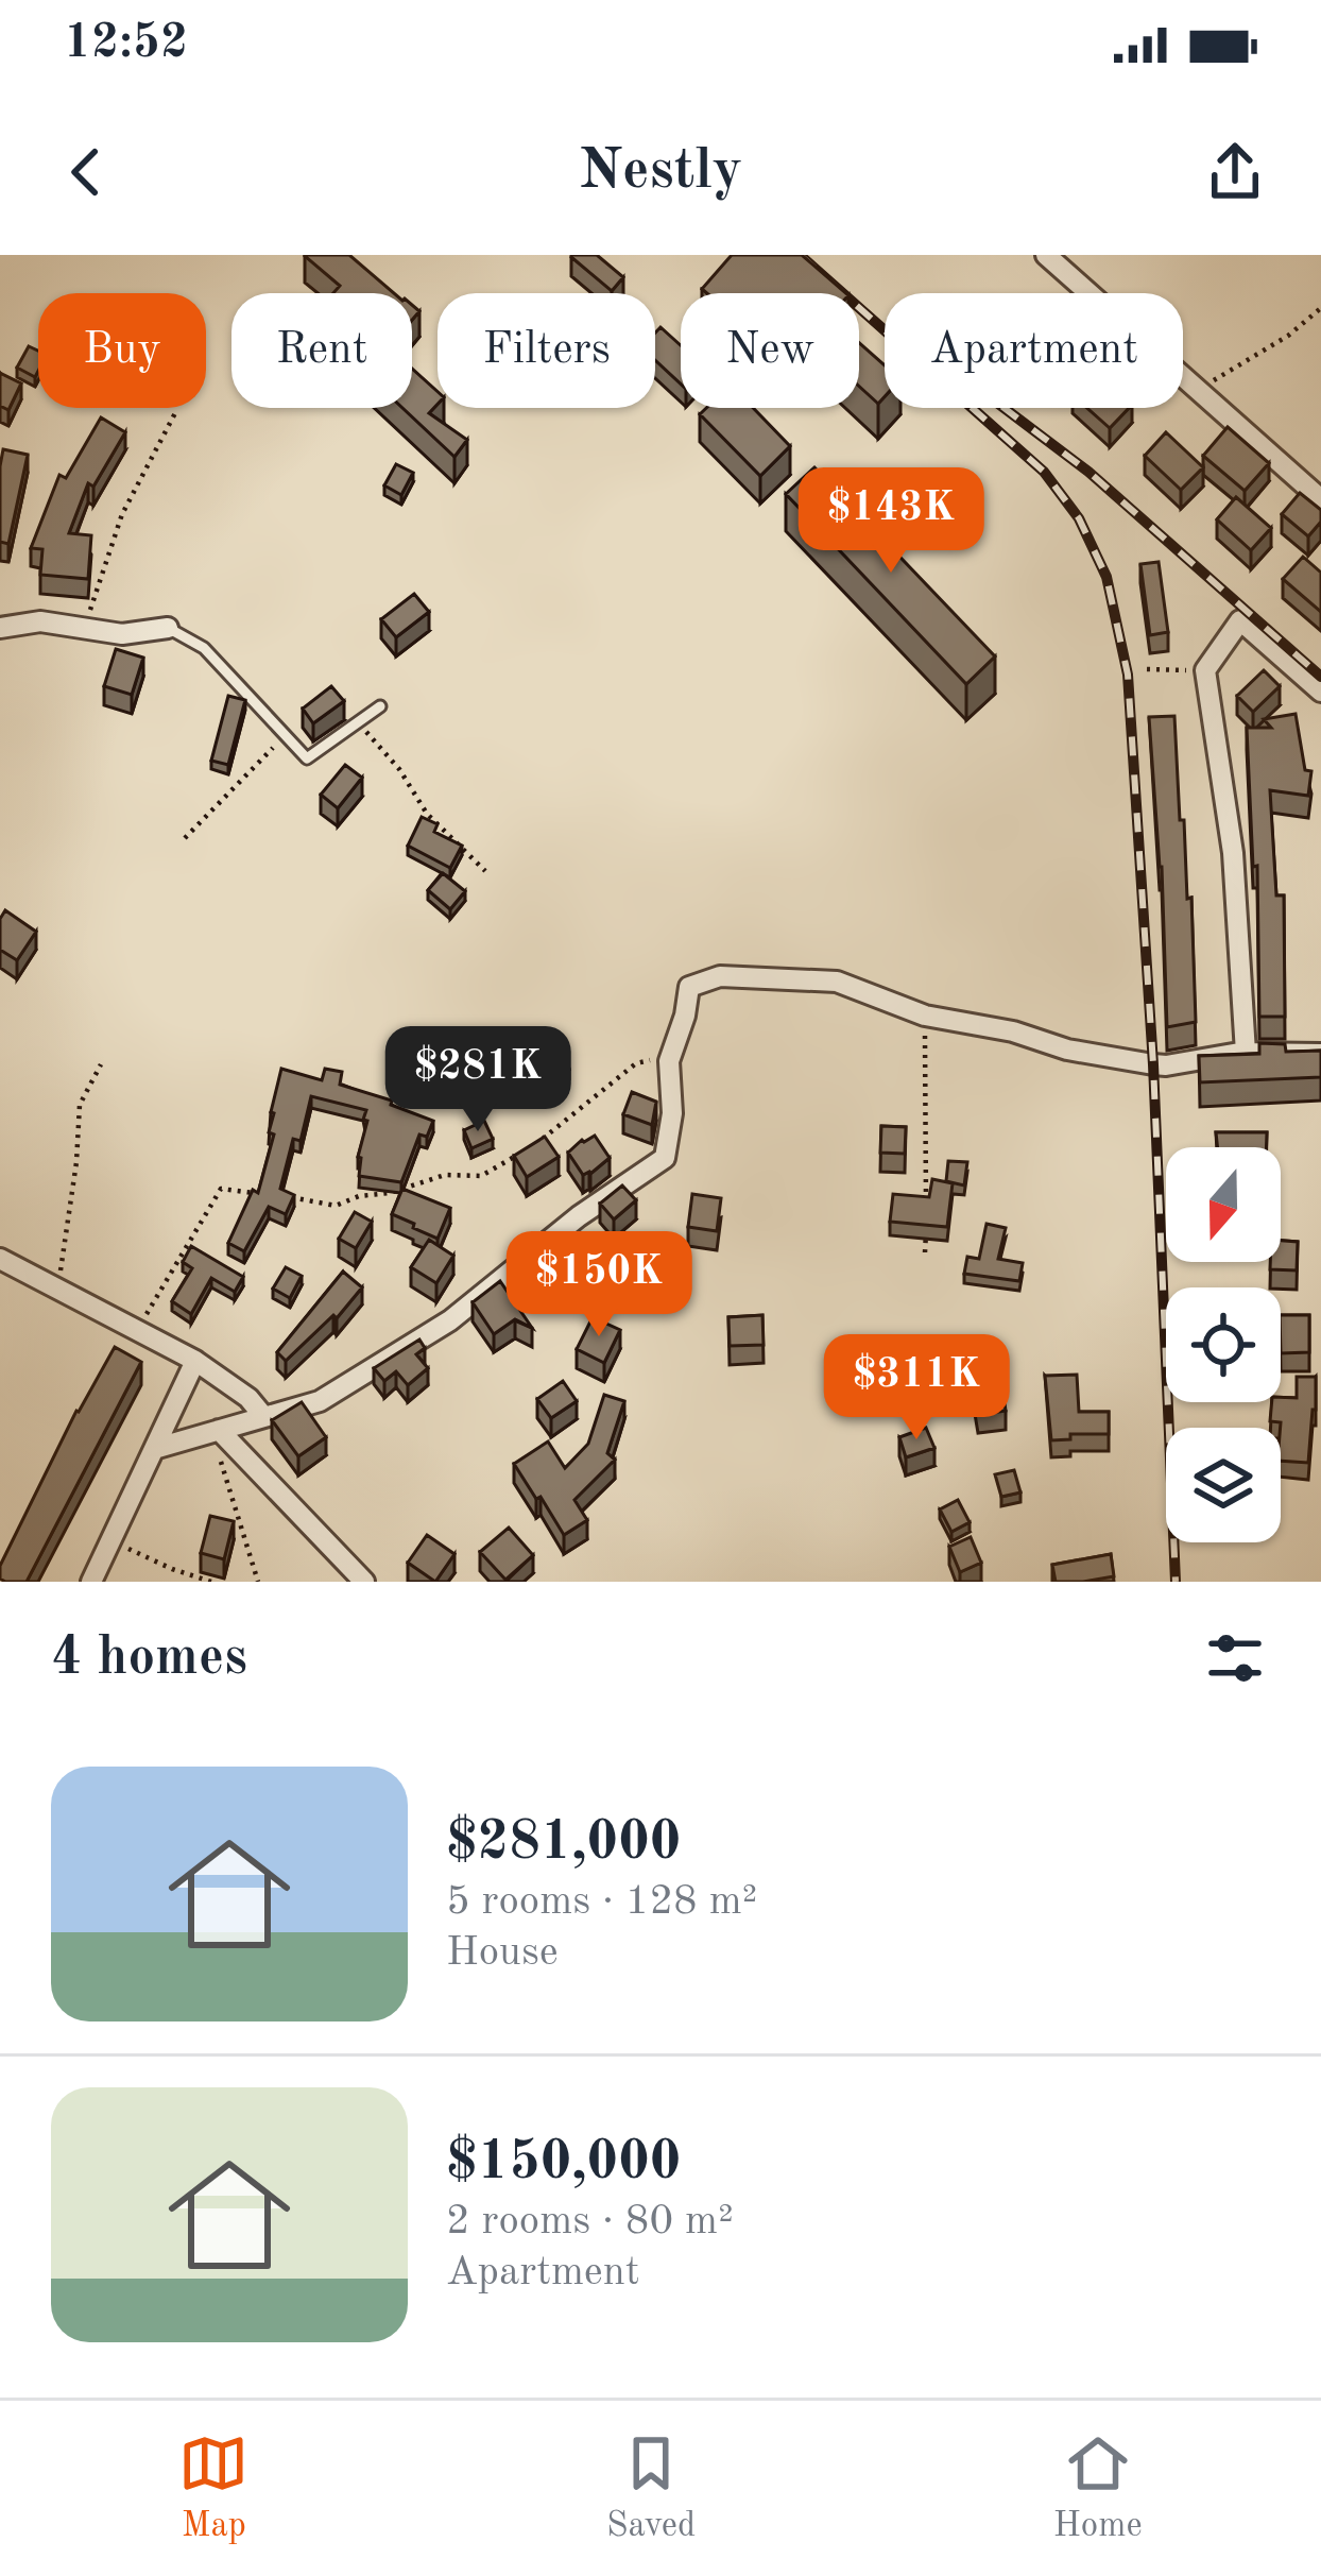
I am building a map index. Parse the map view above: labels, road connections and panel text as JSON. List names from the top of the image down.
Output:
{
  "north": "bottom",
  "page": {
    "status": "12:52",
    "header": "Nestly",
    "chip": [
      "Buy",
      "Rent",
      "Filters",
      "New",
      "Apartment"
    ],
    "price": [
      "$143K",
      "$281K",
      "$150K",
      "$311K"
    ],
    "heading": "4 homes",
    "list": [
      {
        "name": "$281,000",
        "note": "5 rooms · 128 m² · House"
      },
      {
        "name": "$150,000",
        "note": "2 rooms · 80 m² · Apartment"
      }
    ],
    "tabs": ["Map", "Saved", "Home"]
  }
}
